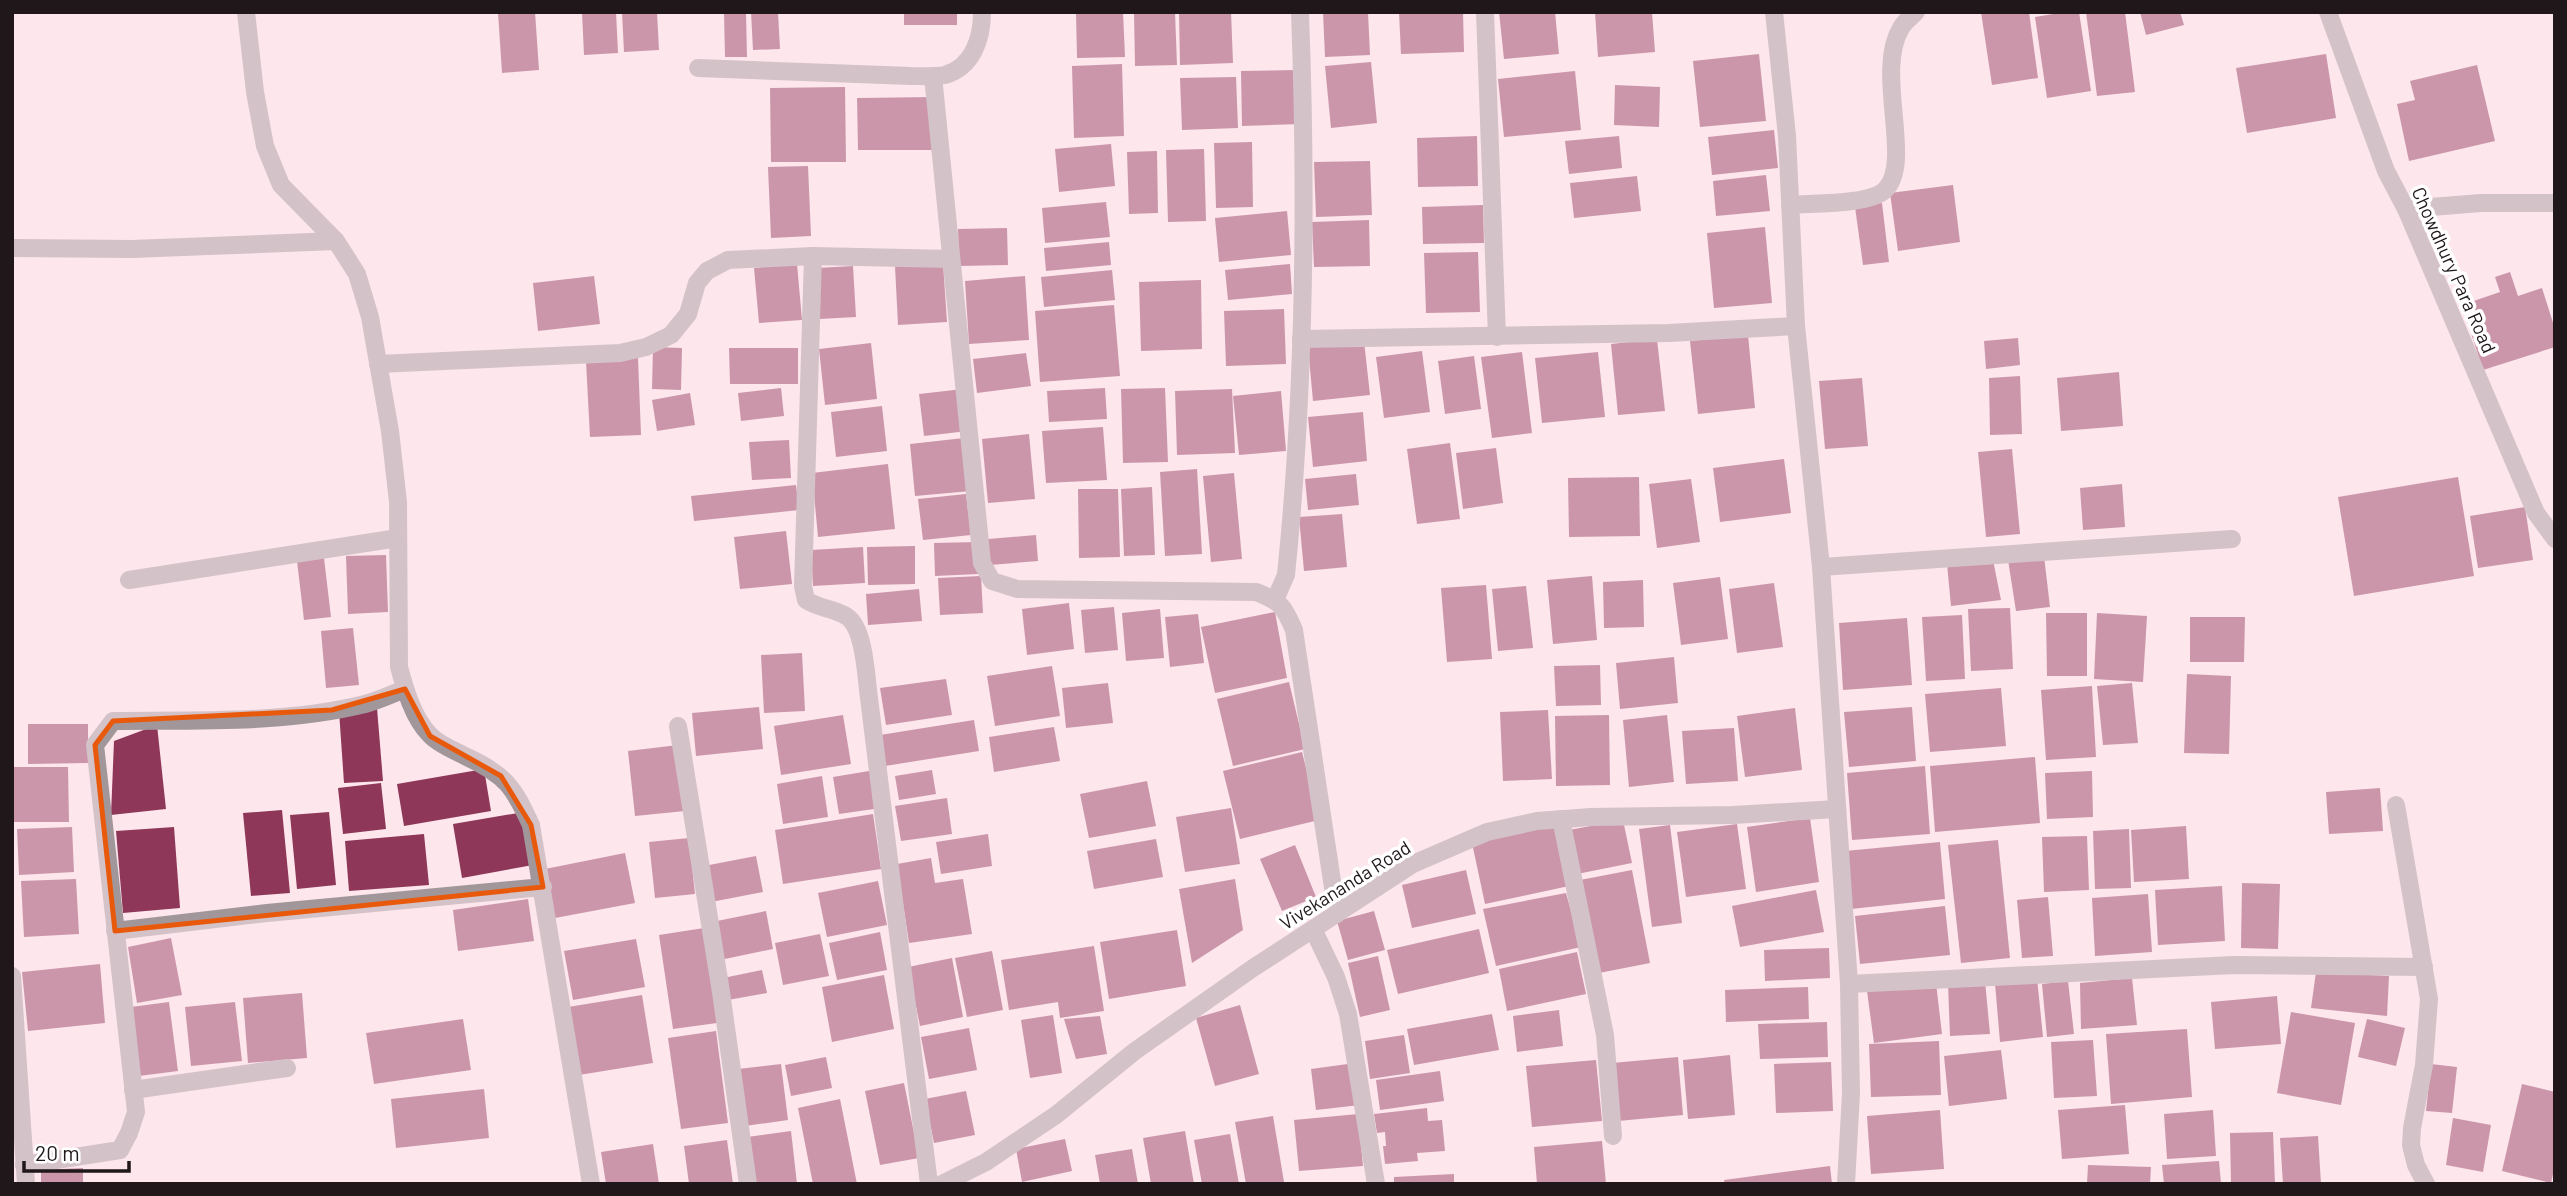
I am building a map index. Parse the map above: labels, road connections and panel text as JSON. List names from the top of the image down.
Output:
{
  "streets": {
    "street": ["Chowdhury Para Road", "Vivekananda Road"]
  },
  "scale_bar": "20 m"
}
